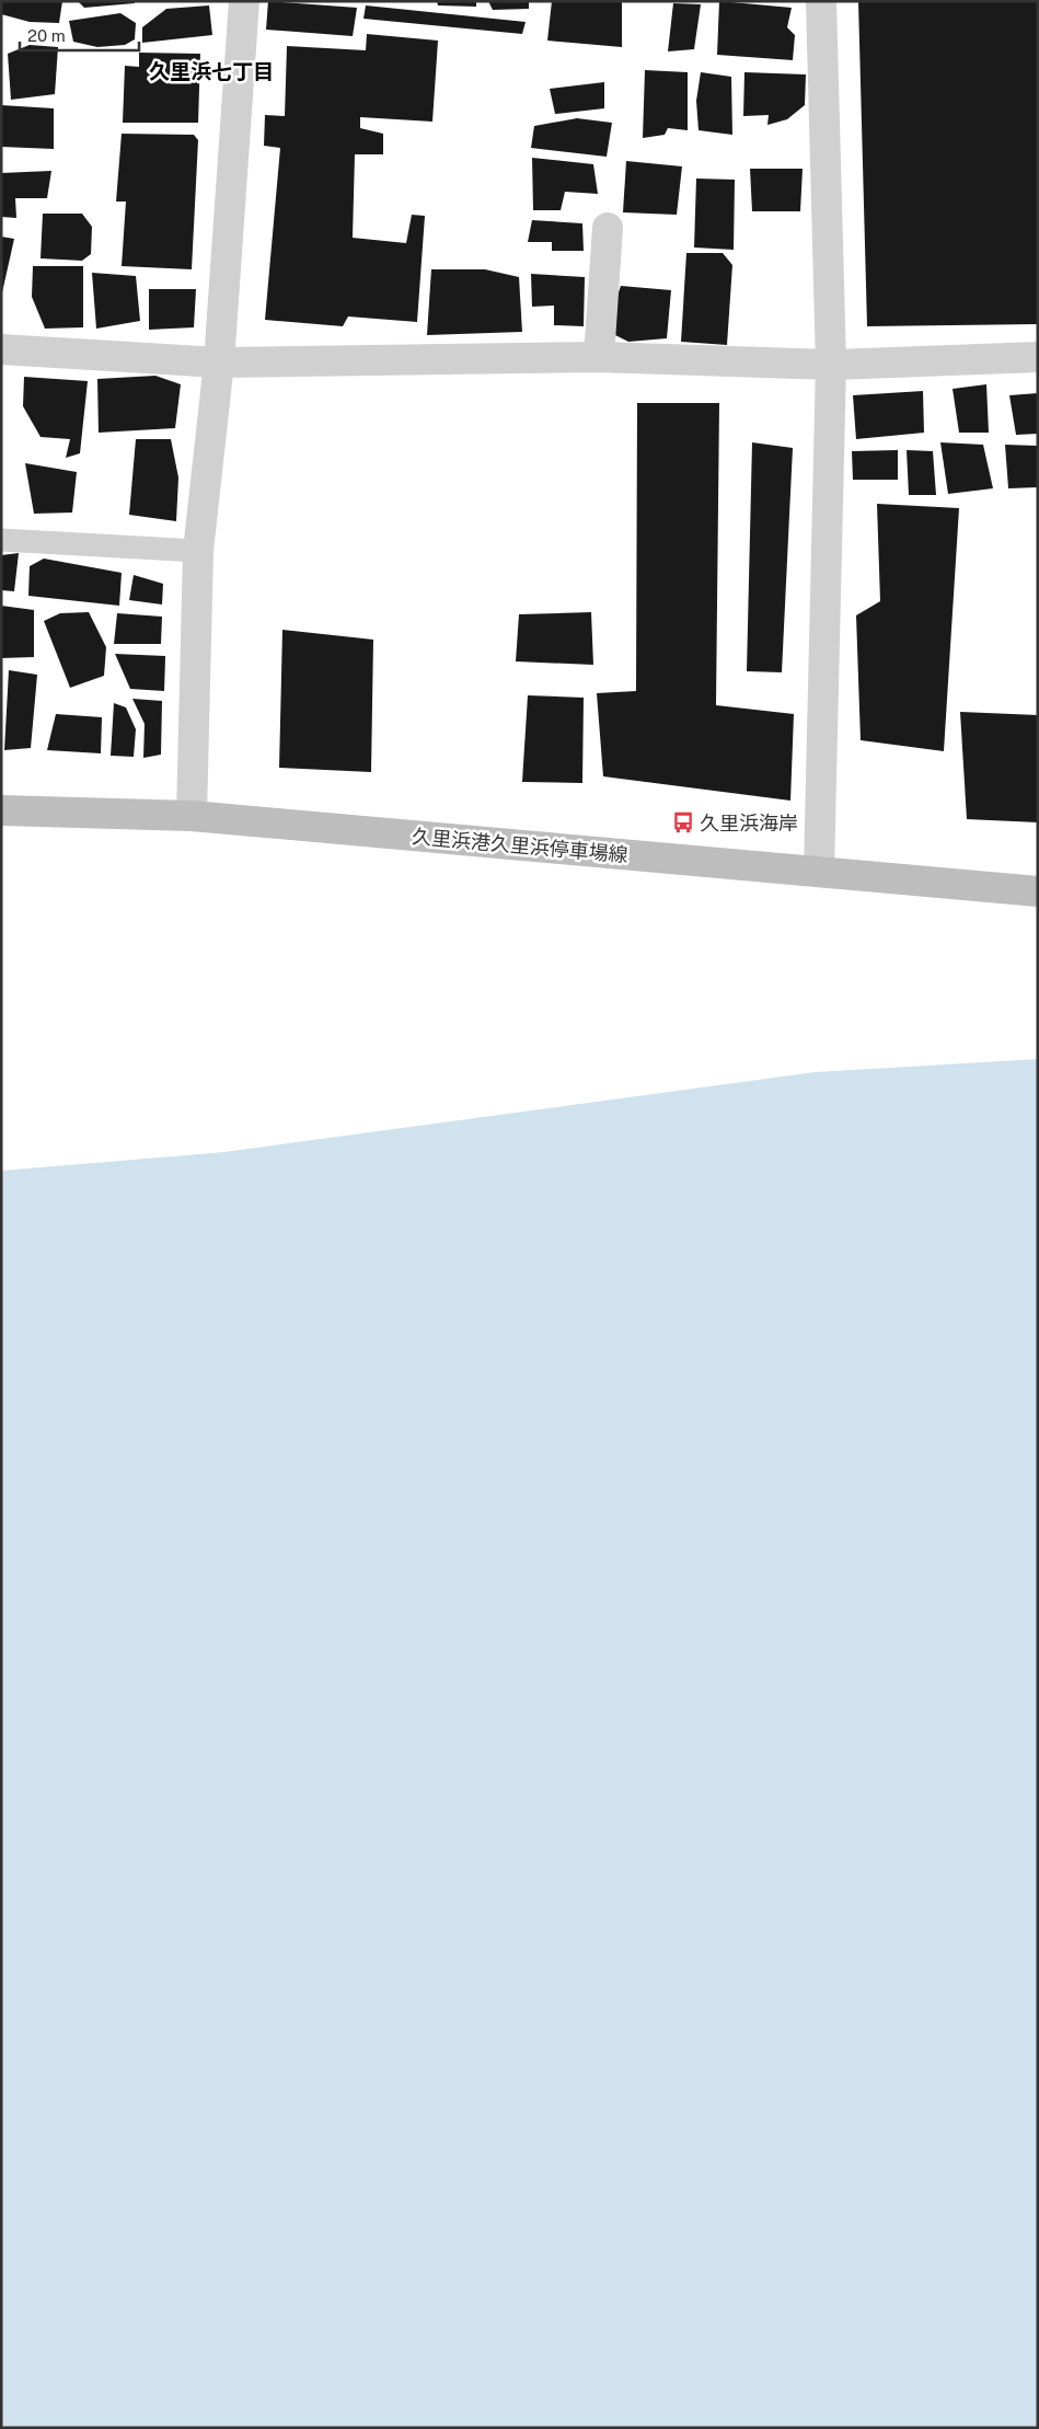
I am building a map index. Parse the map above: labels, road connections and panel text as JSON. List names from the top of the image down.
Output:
{
  "streets": {
    "main road": ["久里浜港久里浜停車場線"]
  },
  "districts": ["久里浜七丁目"],
  "places": {
    "bus stop": ["久里浜海岸"]
  },
  "scale_bar": "20 m"
}
